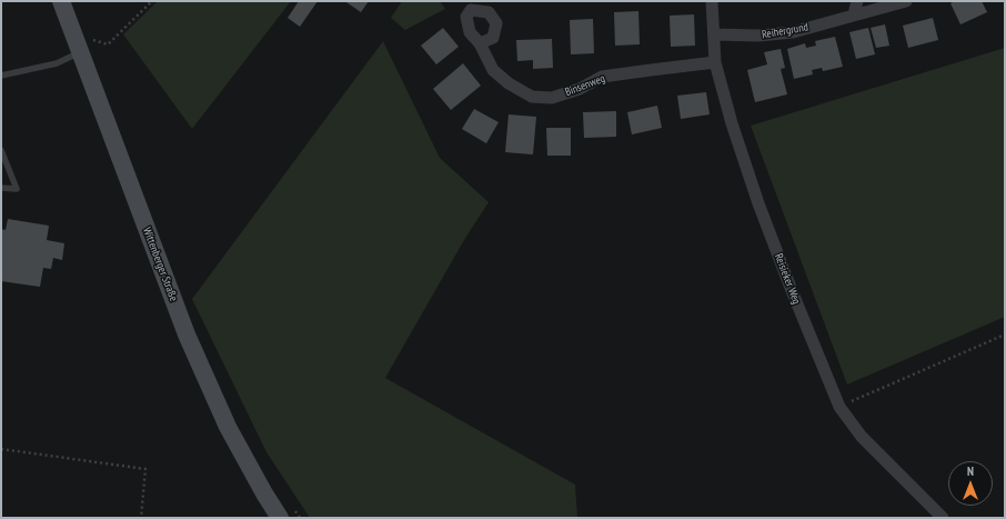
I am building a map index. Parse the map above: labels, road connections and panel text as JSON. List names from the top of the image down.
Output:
{
  "streets": {
    "main road": ["Wittenberger Straße"],
    "street": ["Reihergrund", "Binsenweg", "Reisieker Weg"]
  },
  "crossings": [
    ["Reihergrund", "Reisieker Weg"],
    ["Binsenweg", "Reisieker Weg"]
  ],
  "north": "top"
}
